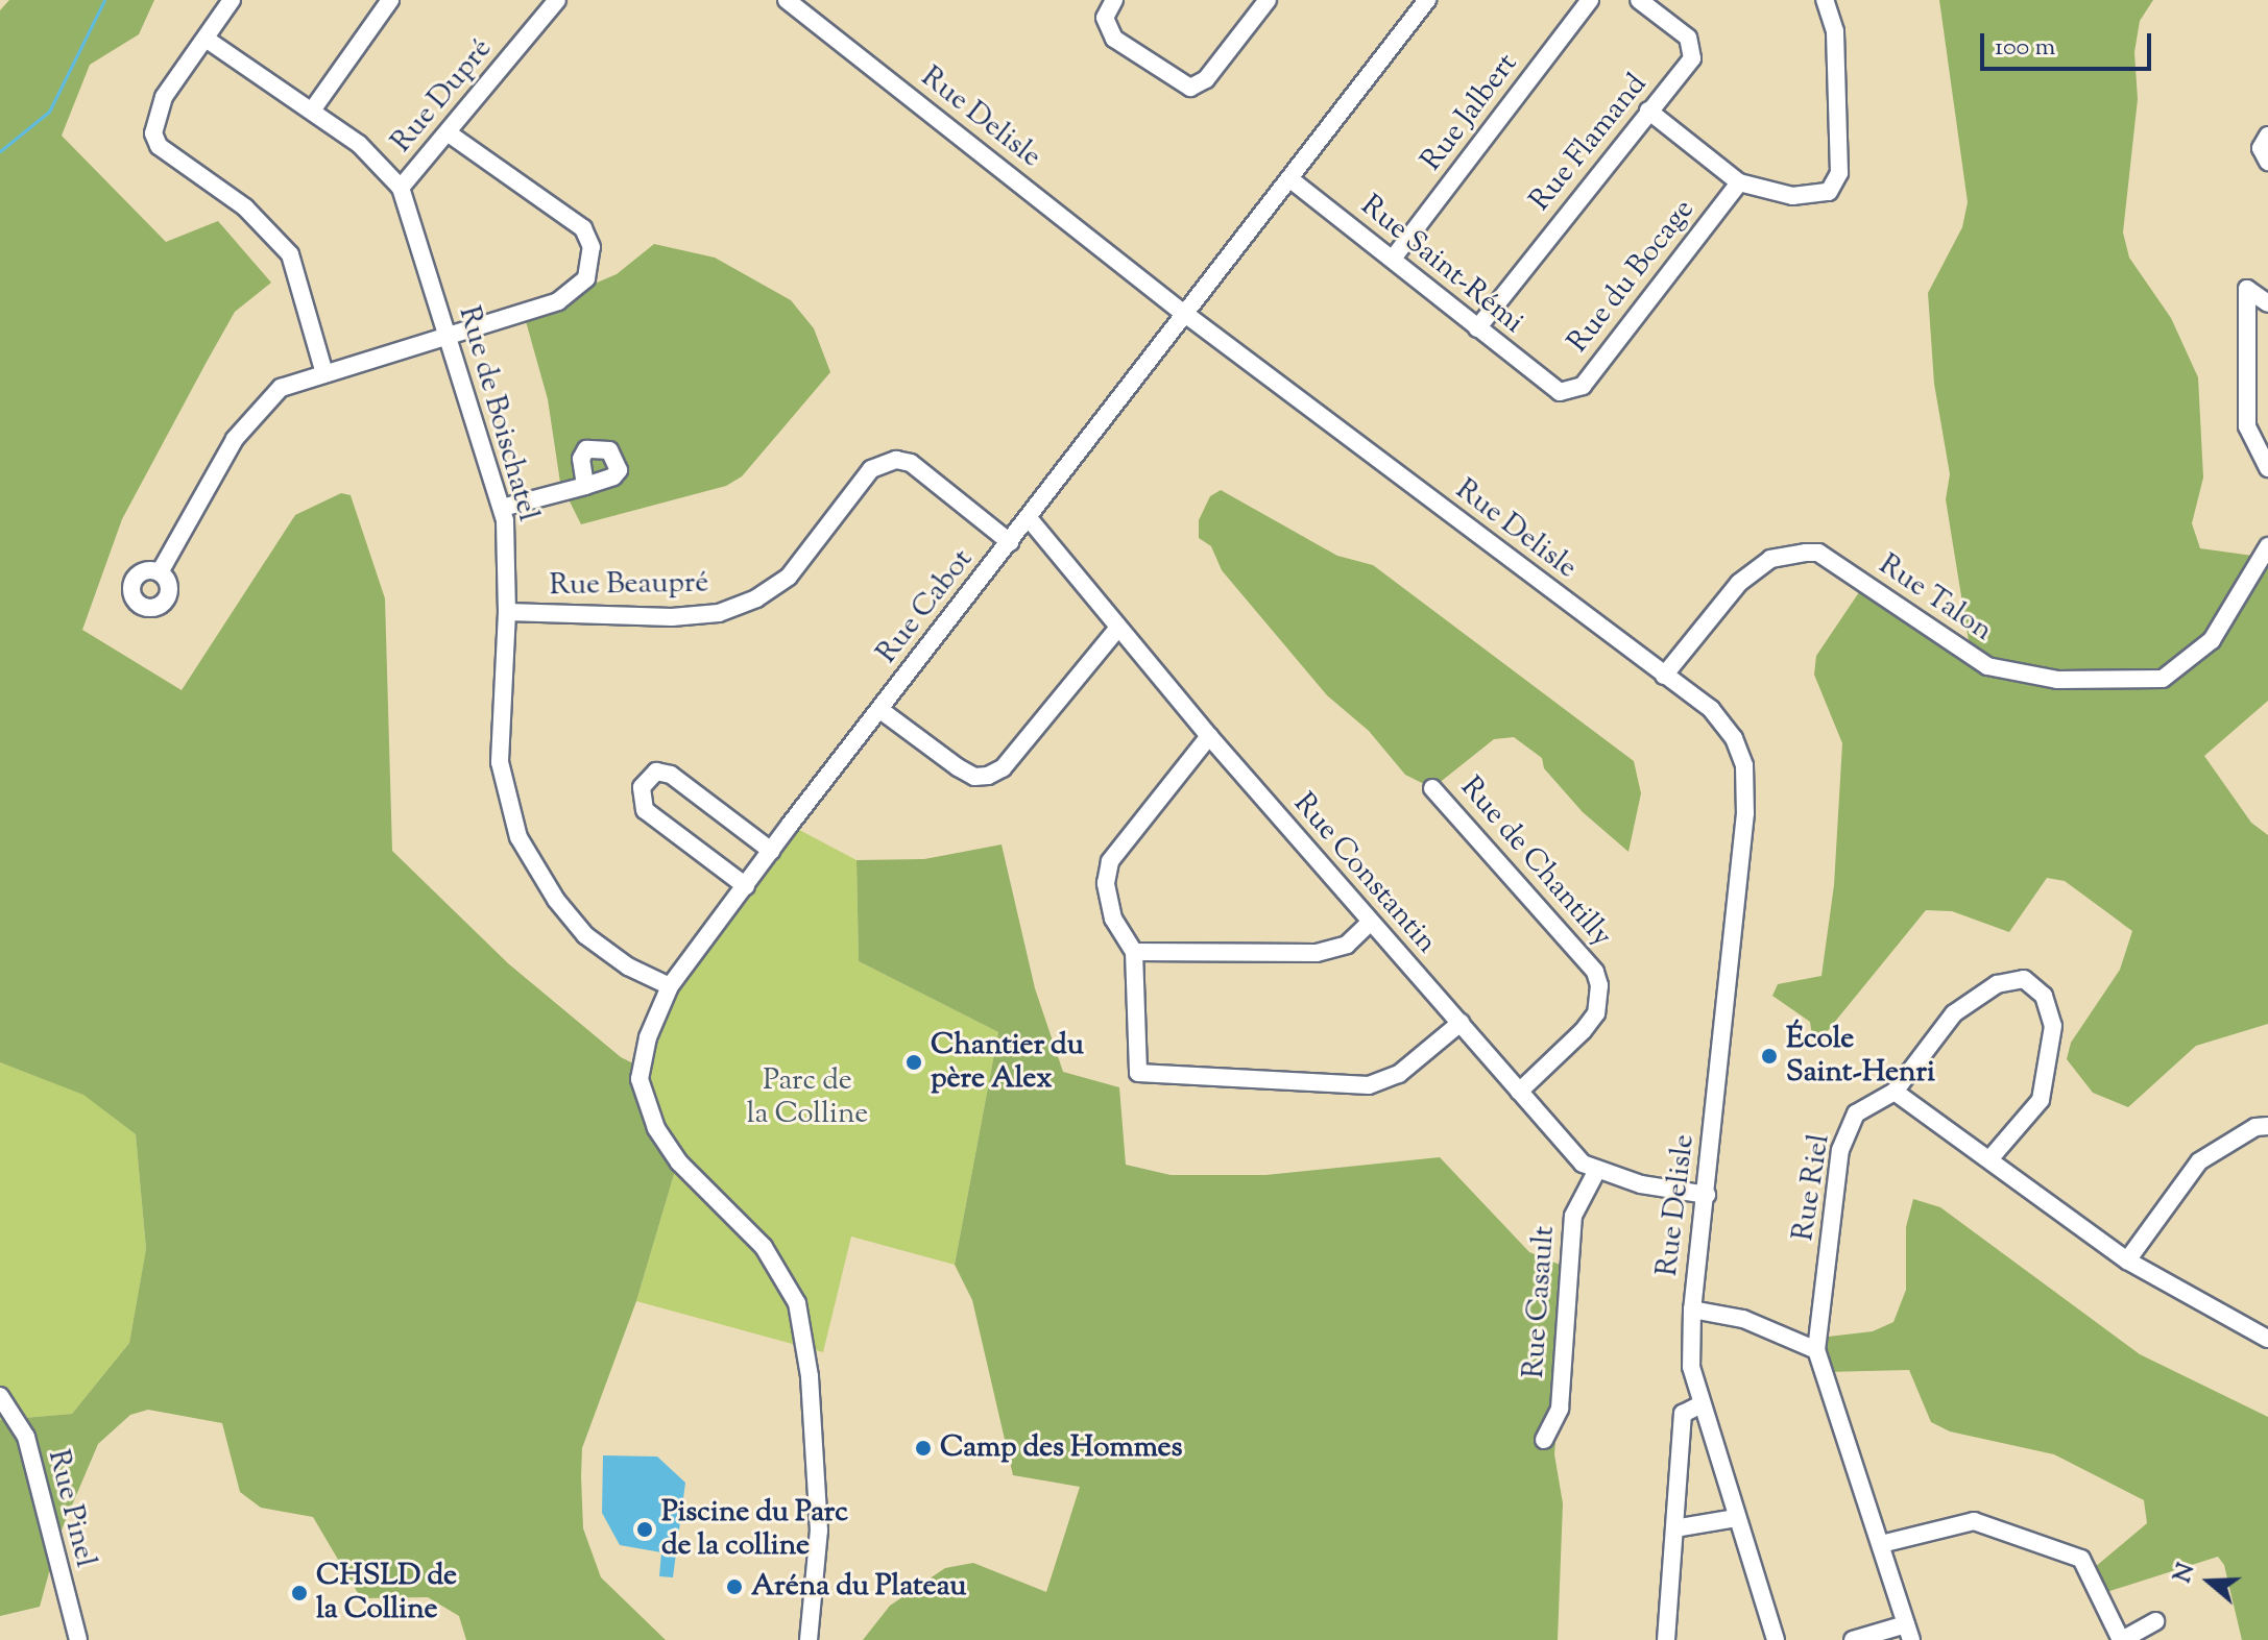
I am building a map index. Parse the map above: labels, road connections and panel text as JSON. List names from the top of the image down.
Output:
{
  "streets": {
    "street": [
      "Rue Dupré",
      "Rue Jalbert",
      "Rue Delisle",
      "Rue Flamand",
      "Rue Saint-Rémi",
      "Rue du Bocage",
      "Rue de Boischatel",
      "Rue Beaupré",
      "Rue Talon",
      "Rue Cabot",
      "Rue de Chantilly",
      "Rue Constantin",
      "Rue Riel",
      "Rue Casault",
      "Rue Pinel"
    ]
  },
  "crossings": [
    ["Rue Dupré", "Rue de Boischatel"],
    ["Rue Jalbert", "Rue Saint-Rémi"],
    ["Rue Delisle", "Rue Talon"],
    ["Rue Delisle", "Rue Cabot"],
    ["Rue Delisle", "Rue Constantin"],
    ["Rue Flamand", "Rue Saint-Rémi"],
    ["Rue Saint-Rémi", "Rue du Bocage"],
    ["Rue Saint-Rémi", "Rue Cabot"],
    ["Rue de Boischatel", "Rue Beaupré"],
    ["Rue de Boischatel", "Rue Cabot"],
    ["Rue Beaupré", "Rue Cabot"],
    ["Rue Cabot", "Rue Constantin"],
    ["Rue de Chantilly", "Rue Constantin"],
    ["Rue Constantin", "Rue Casault"]
  ],
  "parks": ["Parc de la Colline"],
  "places": [
    "École Saint-Henri",
    "Chantier du père Alex",
    "Camp des Hommes",
    "Piscine du Parc de la colline",
    "Aréna du Plateau",
    "CHSLD de la Colline"
  ],
  "scale_bar": "100 m",
  "north": "left"
}
